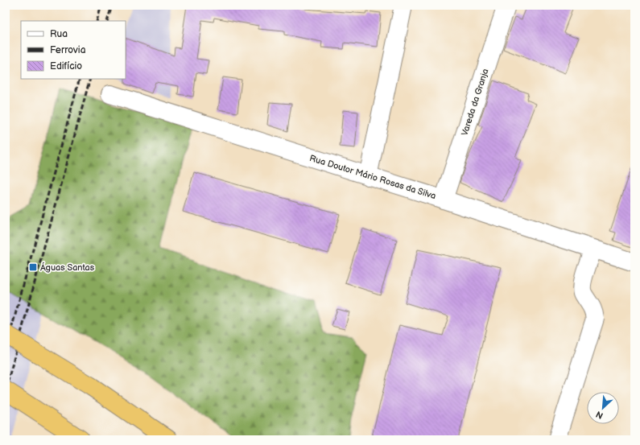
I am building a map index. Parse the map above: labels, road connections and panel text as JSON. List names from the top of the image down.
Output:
{
  "streets": {
    "street": ["Vareda da Granja", "Rua Doutor Mário Rosas da Silva"]
  },
  "crossings": [
    ["Vareda da Granja", "Rua Doutor Mário Rosas da Silva"]
  ],
  "places": {
    "transit": ["Águas Santas"]
  },
  "legend": ["Rua", "Ferrovia", "Edifício"],
  "north": "bottom left"
}
